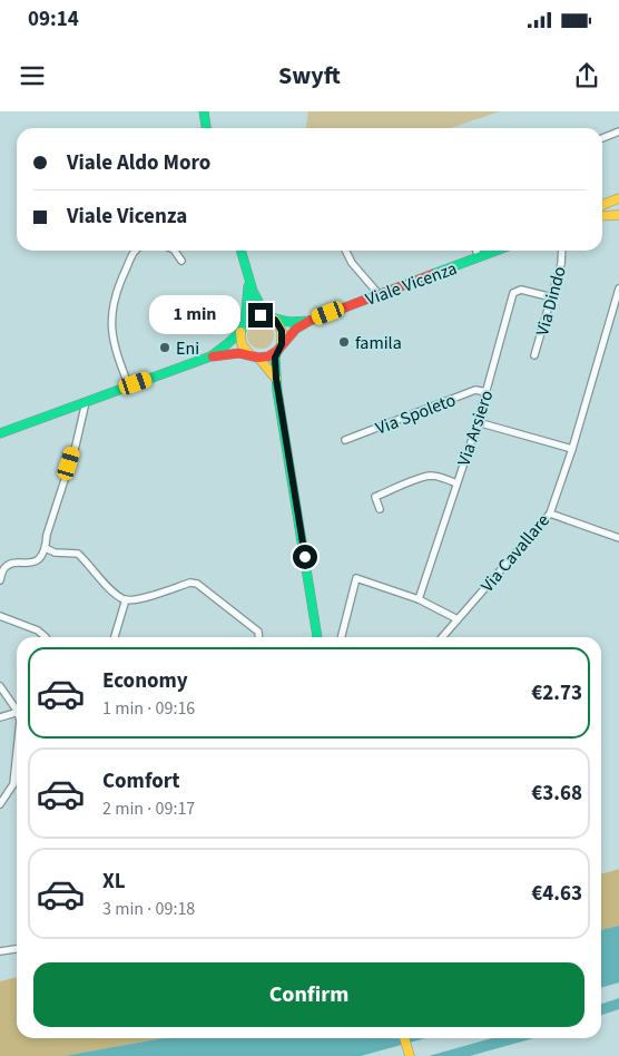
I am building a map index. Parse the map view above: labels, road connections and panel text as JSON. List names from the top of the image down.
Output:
{
  "streets": {
    "main road": ["Viale Vicenza"],
    "street": [
      "Via Dindo",
      "Via Spoleto",
      "Via Arsiero",
      "Via Cavallare"
    ]
  },
  "crossings": [
    ["Via Dindo", "Via Arsiero"],
    ["Via Spoleto", "Via Arsiero"]
  ],
  "places": ["famila", "Eni"],
  "page": {
    "status": "09:14",
    "header": "Swyft",
    "banner": ["Viale Aldo Moro", "Viale Vicenza"],
    "bubble": "1 min",
    "list": [
      {
        "name": "Economy",
        "note": "1 min · 09:16",
        "value": "€2.73"
      },
      {
        "name": "Comfort",
        "note": "2 min · 09:17",
        "value": "€3.68"
      },
      {
        "name": "XL",
        "note": "3 min · 09:18",
        "value": "€4.63"
      }
    ],
    "buttons": "Confirm"
  }
}
